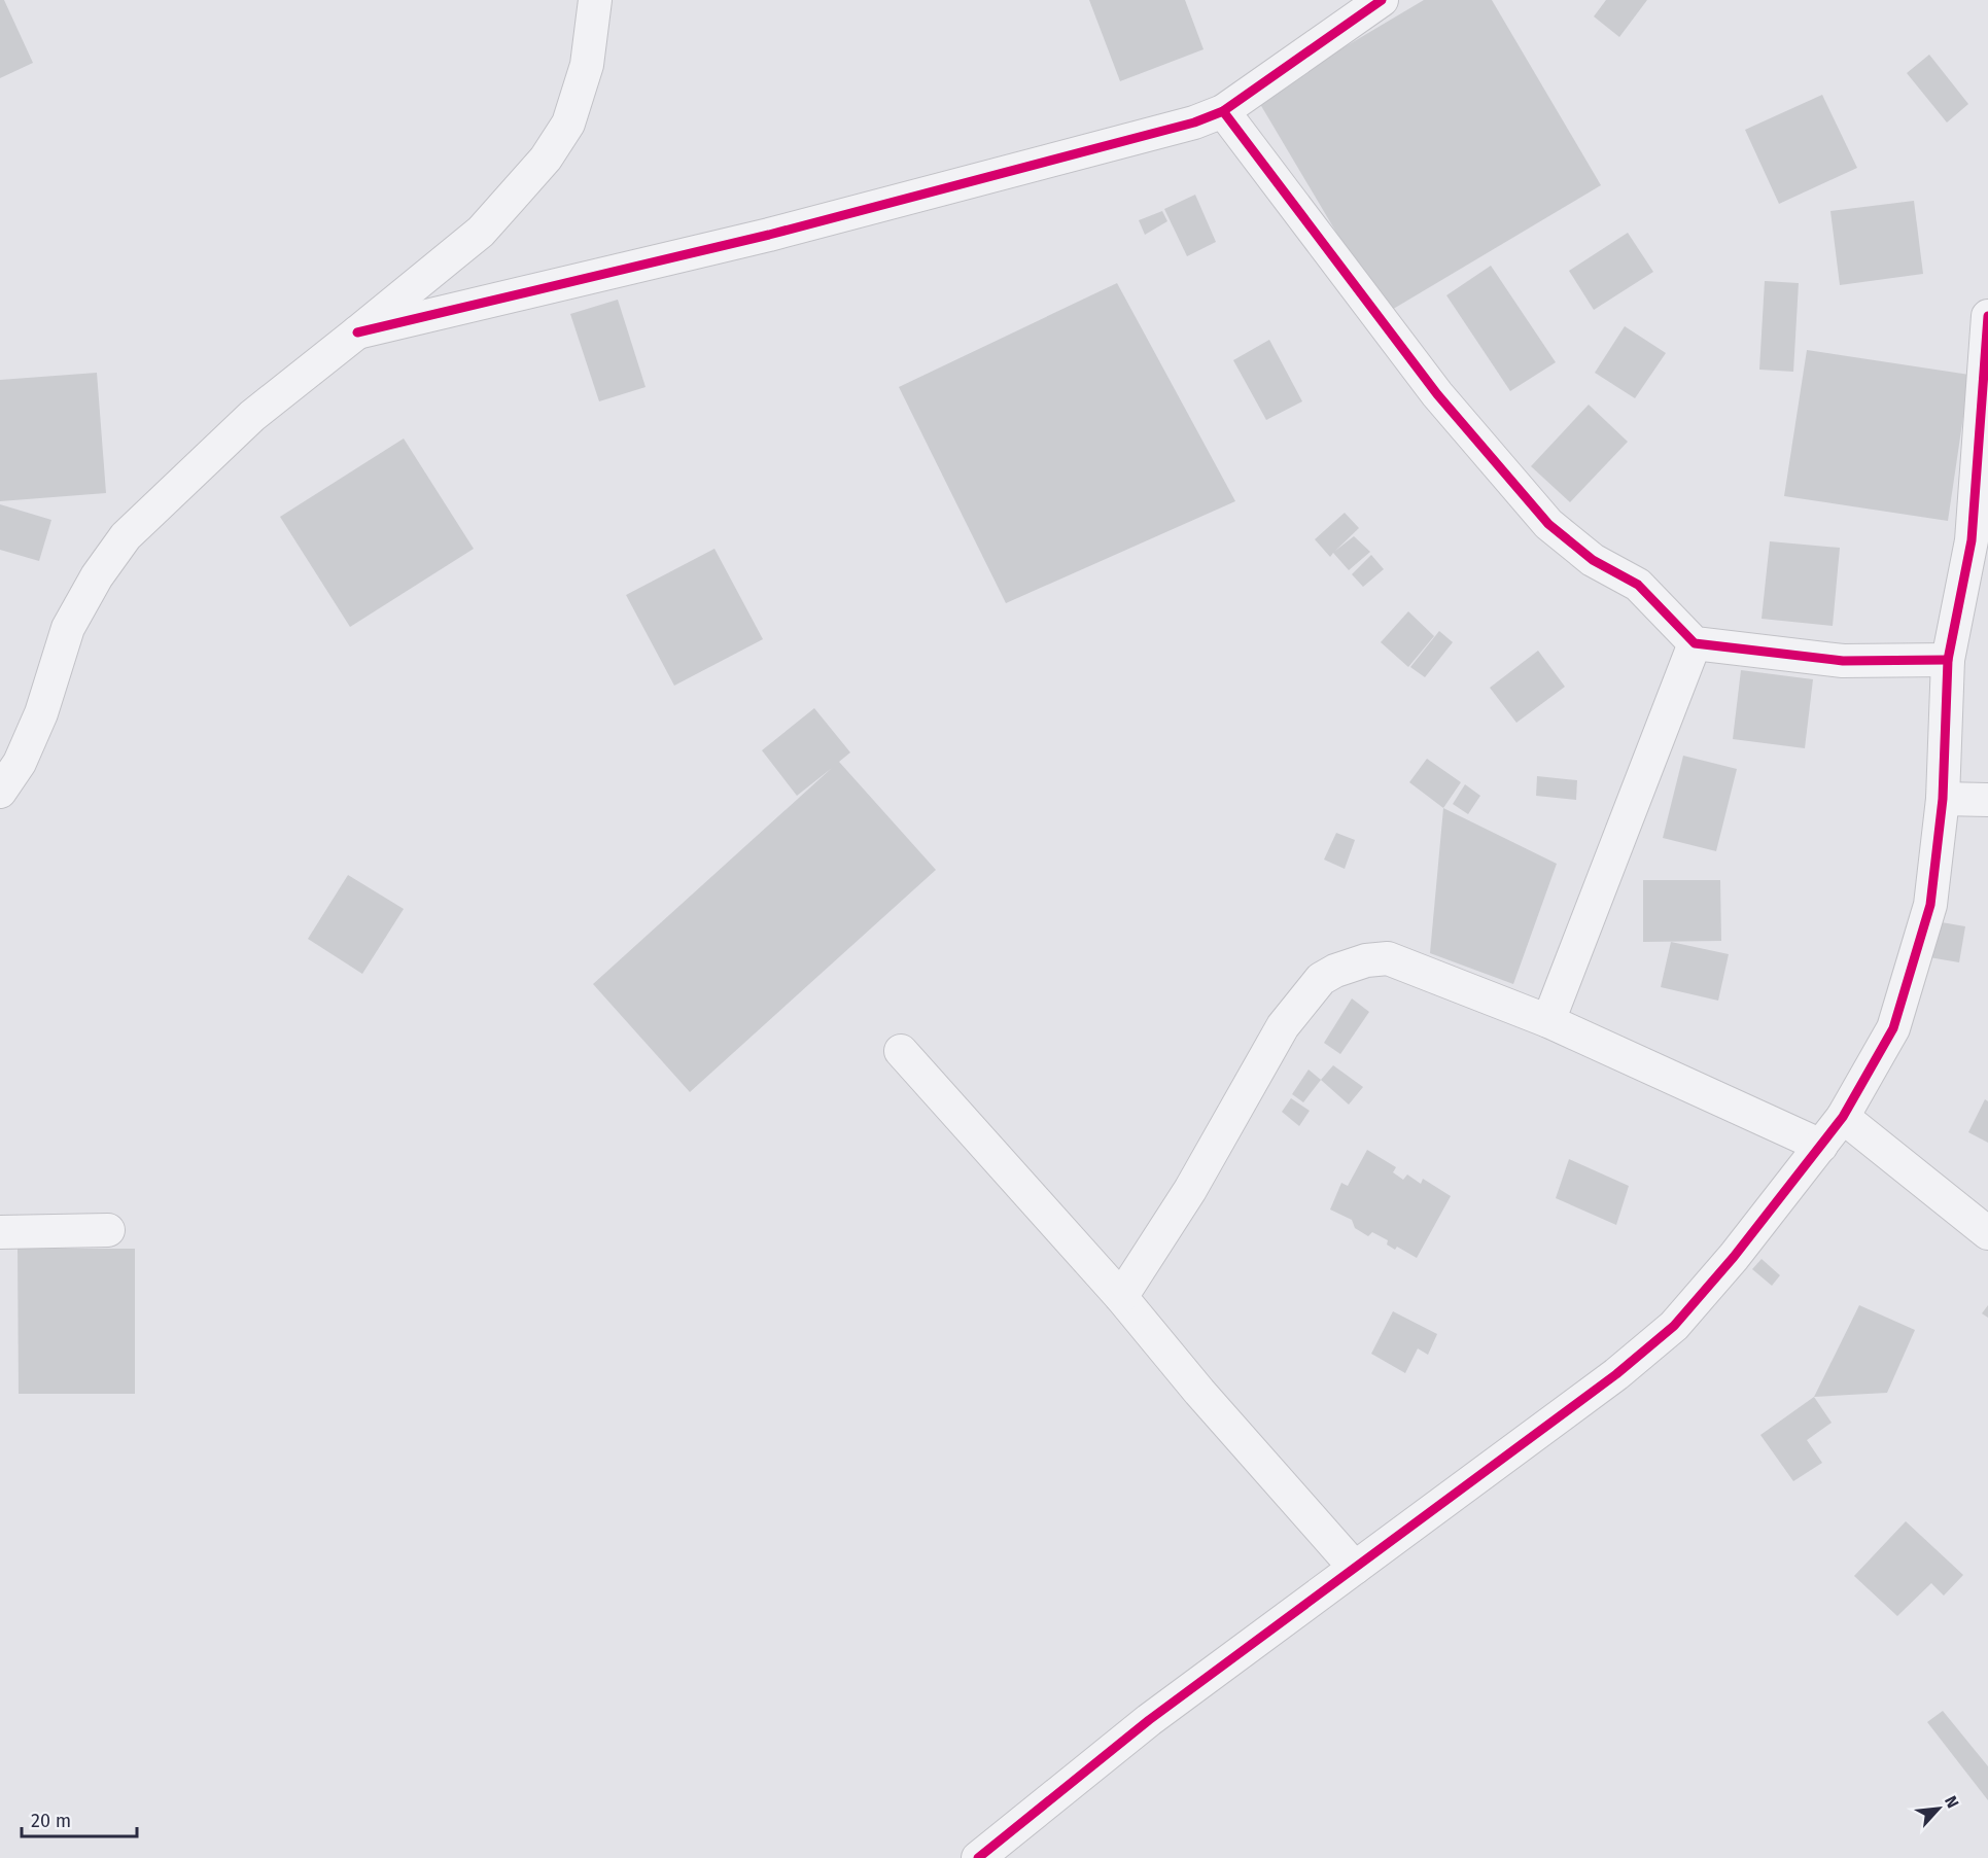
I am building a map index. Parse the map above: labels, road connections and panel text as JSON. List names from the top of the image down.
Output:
{
  "scale_bar": "20 m",
  "north": "top right"
}
